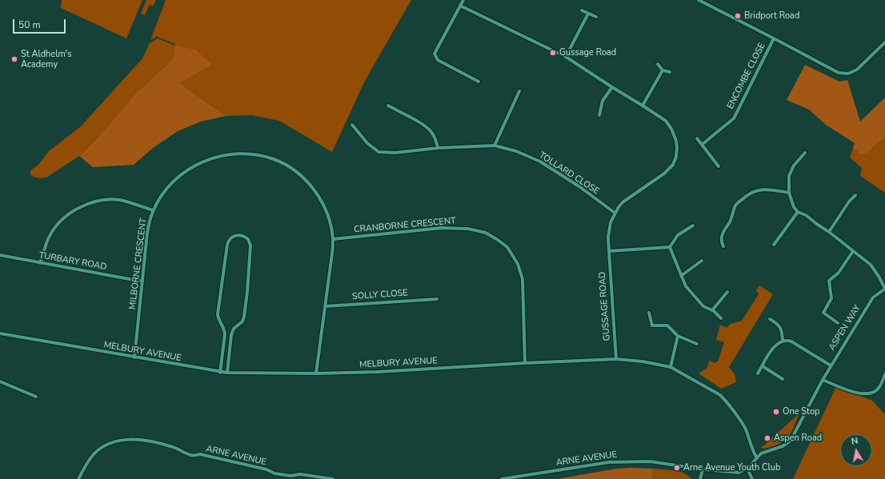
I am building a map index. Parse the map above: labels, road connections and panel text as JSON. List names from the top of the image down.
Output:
{
  "streets": {
    "street": [
      "ENCOMBE CLOSE",
      "TOLLARD CLOSE",
      "CRANBORNE CRESCENT",
      "TURBARY ROAD",
      "MILBORNE CRESCENT",
      "SOLLY CLOSE",
      "GUSSAGE ROAD",
      "ASPEN WAY",
      "MELBURY AVENUE",
      "ARNE AVENUE"
    ]
  },
  "crossings": [
    ["TOLLARD CLOSE", "GUSSAGE ROAD"],
    ["CRANBORNE CRESCENT", "MILBORNE CRESCENT"],
    ["CRANBORNE CRESCENT", "MELBURY AVENUE"],
    ["TURBARY ROAD", "MILBORNE CRESCENT"],
    ["MILBORNE CRESCENT", "SOLLY CLOSE"],
    ["MILBORNE CRESCENT", "MELBURY AVENUE"],
    ["GUSSAGE ROAD", "MELBURY AVENUE"]
  ],
  "places": [
    "Bridport Road",
    "Gussage Road",
    "St Aldhelm's Academy",
    "One Stop",
    "Aspen Road",
    "Arne Avenue Youth Club"
  ],
  "scale_bar": "50 m",
  "north": "top"
}
